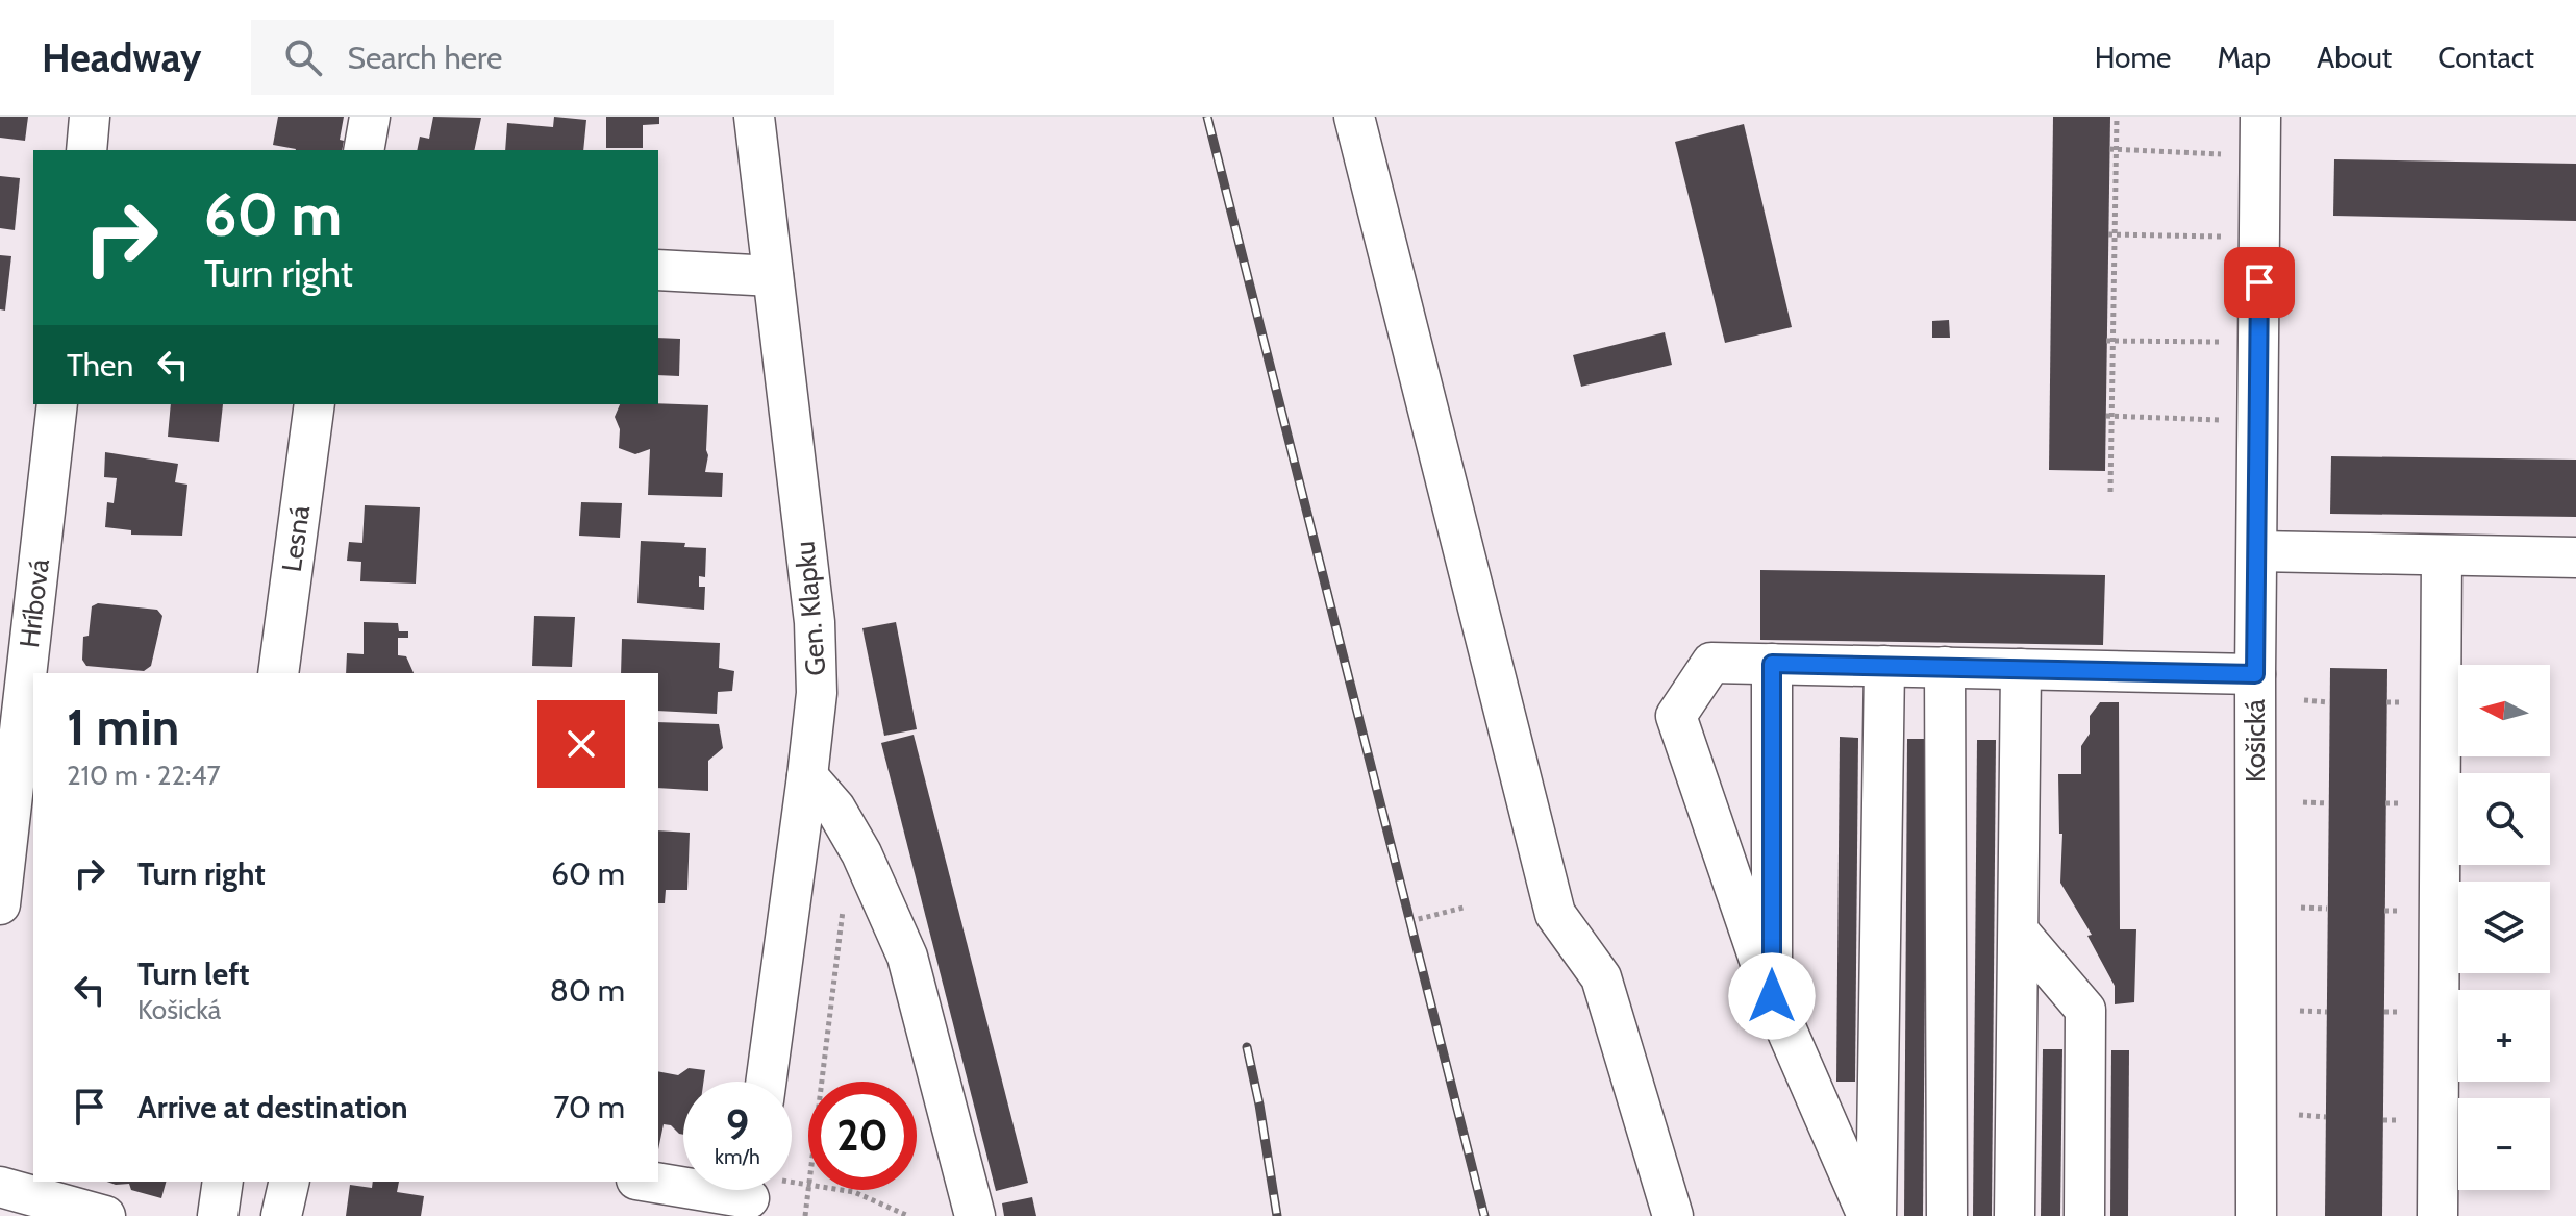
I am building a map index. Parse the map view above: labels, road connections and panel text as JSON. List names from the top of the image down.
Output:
{
  "streets": {
    "street": [
      "Lesná",
      "Hríbová",
      "Gen. Klapku",
      "Košická"
    ]
  },
  "north": "left",
  "page": {
    "header": "Headway",
    "search": "Search here",
    "nav": [
      "Home",
      "Map",
      "About",
      "Contact"
    ],
    "turn": ["60 m", "Turn right"],
    "then": "Then",
    "map_buttons": ["+", "−"],
    "heading": ["1 min", "210 m · 22:47"],
    "list": [
      {
        "name": "Turn right",
        "value": "60 m"
      },
      {
        "name": "Turn left",
        "note": "Košická",
        "value": "80 m"
      },
      {
        "name": "Arrive at destination",
        "value": "70 m"
      }
    ],
    "speed": "9 km/h",
    "limit": "20"
  }
}
